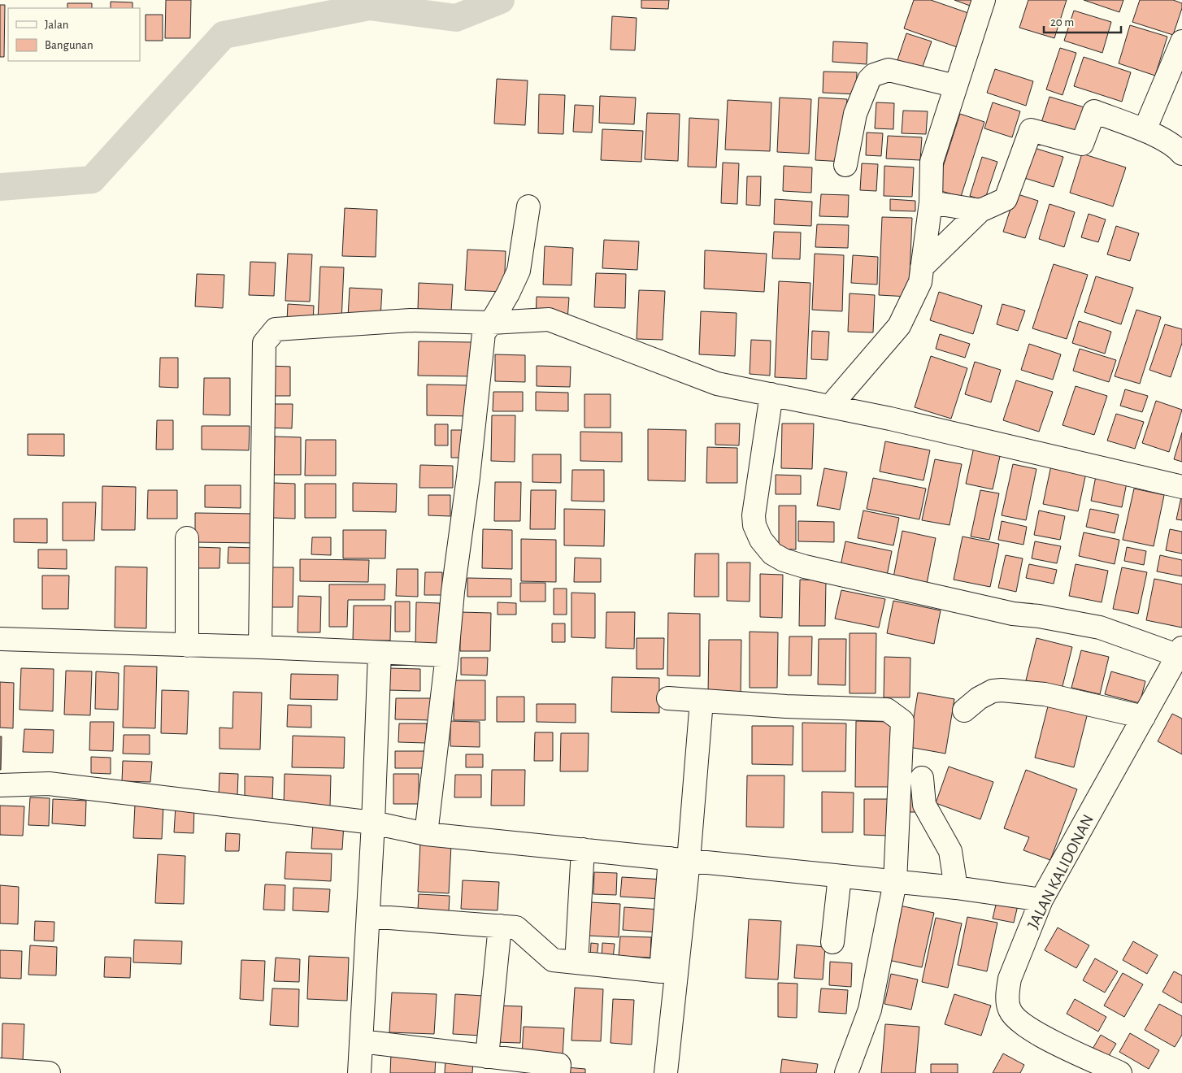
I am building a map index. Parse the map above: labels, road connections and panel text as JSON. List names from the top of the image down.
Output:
{
  "streets": {
    "street": ["JALAN KALIDONAN"]
  },
  "legend": ["Jalan", "Bangunan"],
  "scale_bar": "20 m"
}
